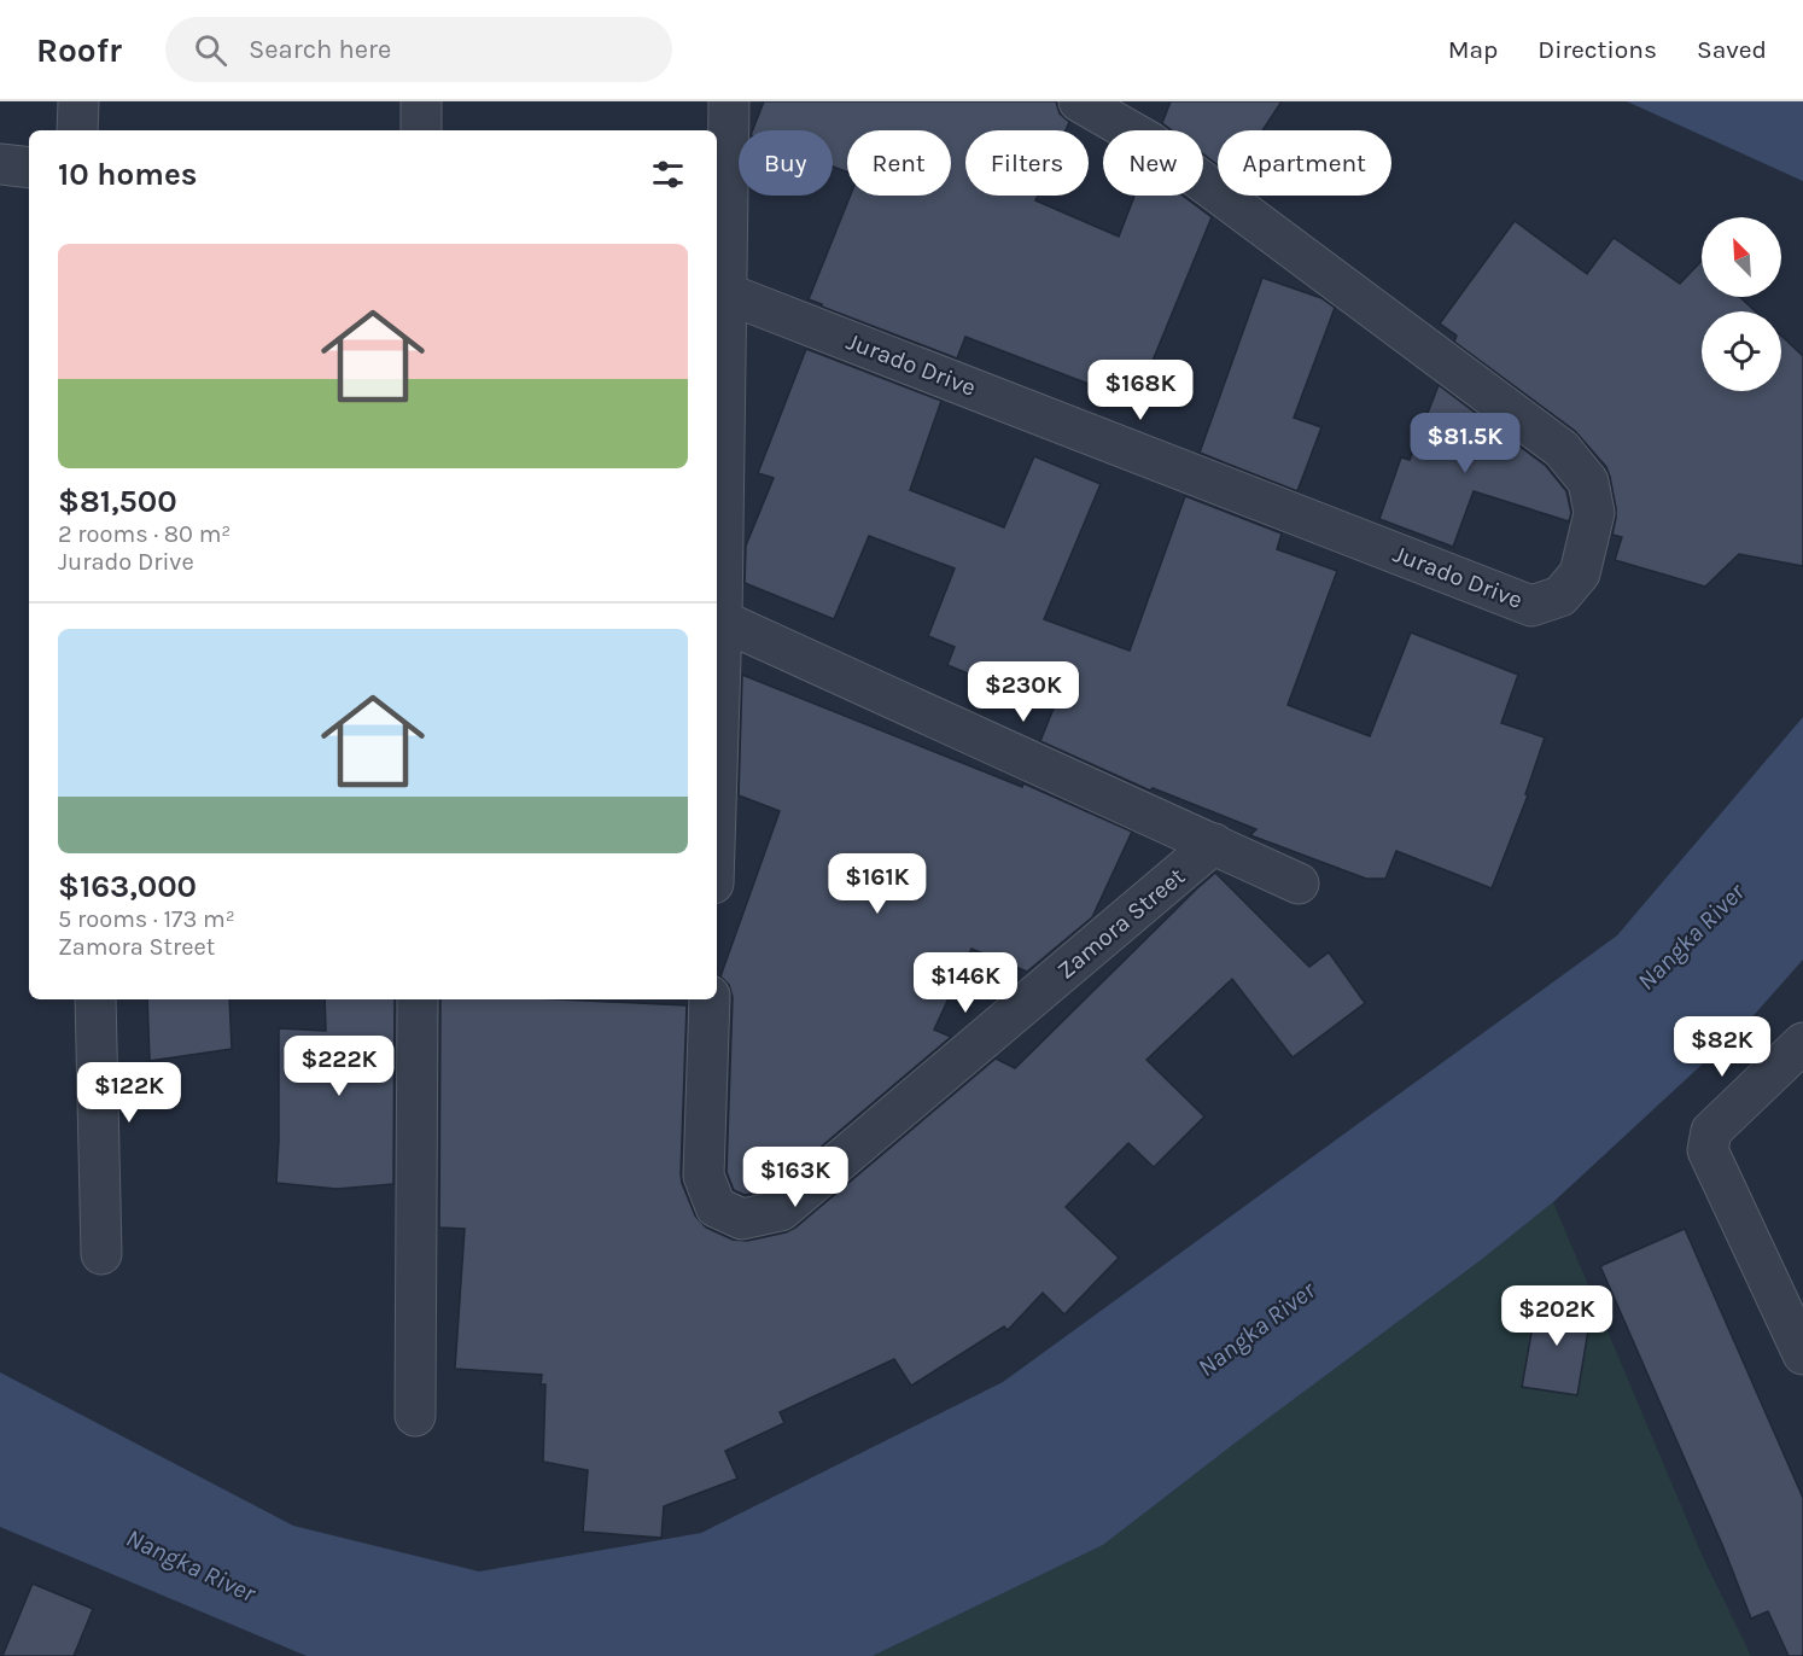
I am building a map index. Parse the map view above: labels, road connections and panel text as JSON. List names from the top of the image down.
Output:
{
  "streets": {
    "street": ["Jurado Drive", "Zamora Street"]
  },
  "water": ["Nangka River"],
  "north": "top left",
  "page": {
    "header": "Roofr",
    "search": "Search here",
    "nav": ["Map", "Directions", "Saved"],
    "chip": [
      "Buy",
      "Rent",
      "Filters",
      "New",
      "Apartment"
    ],
    "heading": "10 homes",
    "list": [
      {
        "name": "$81,500",
        "note": "2 rooms · 80 m² · Jurado Drive"
      },
      {
        "name": "$163,000",
        "note": "5 rooms · 173 m² · Zamora Street"
      }
    ],
    "price": [
      "$168K",
      "$81.5K",
      "$230K",
      "$161K",
      "$146K",
      "$82K",
      "$222K",
      "$122K",
      "$163K",
      "$202K"
    ]
  }
}
